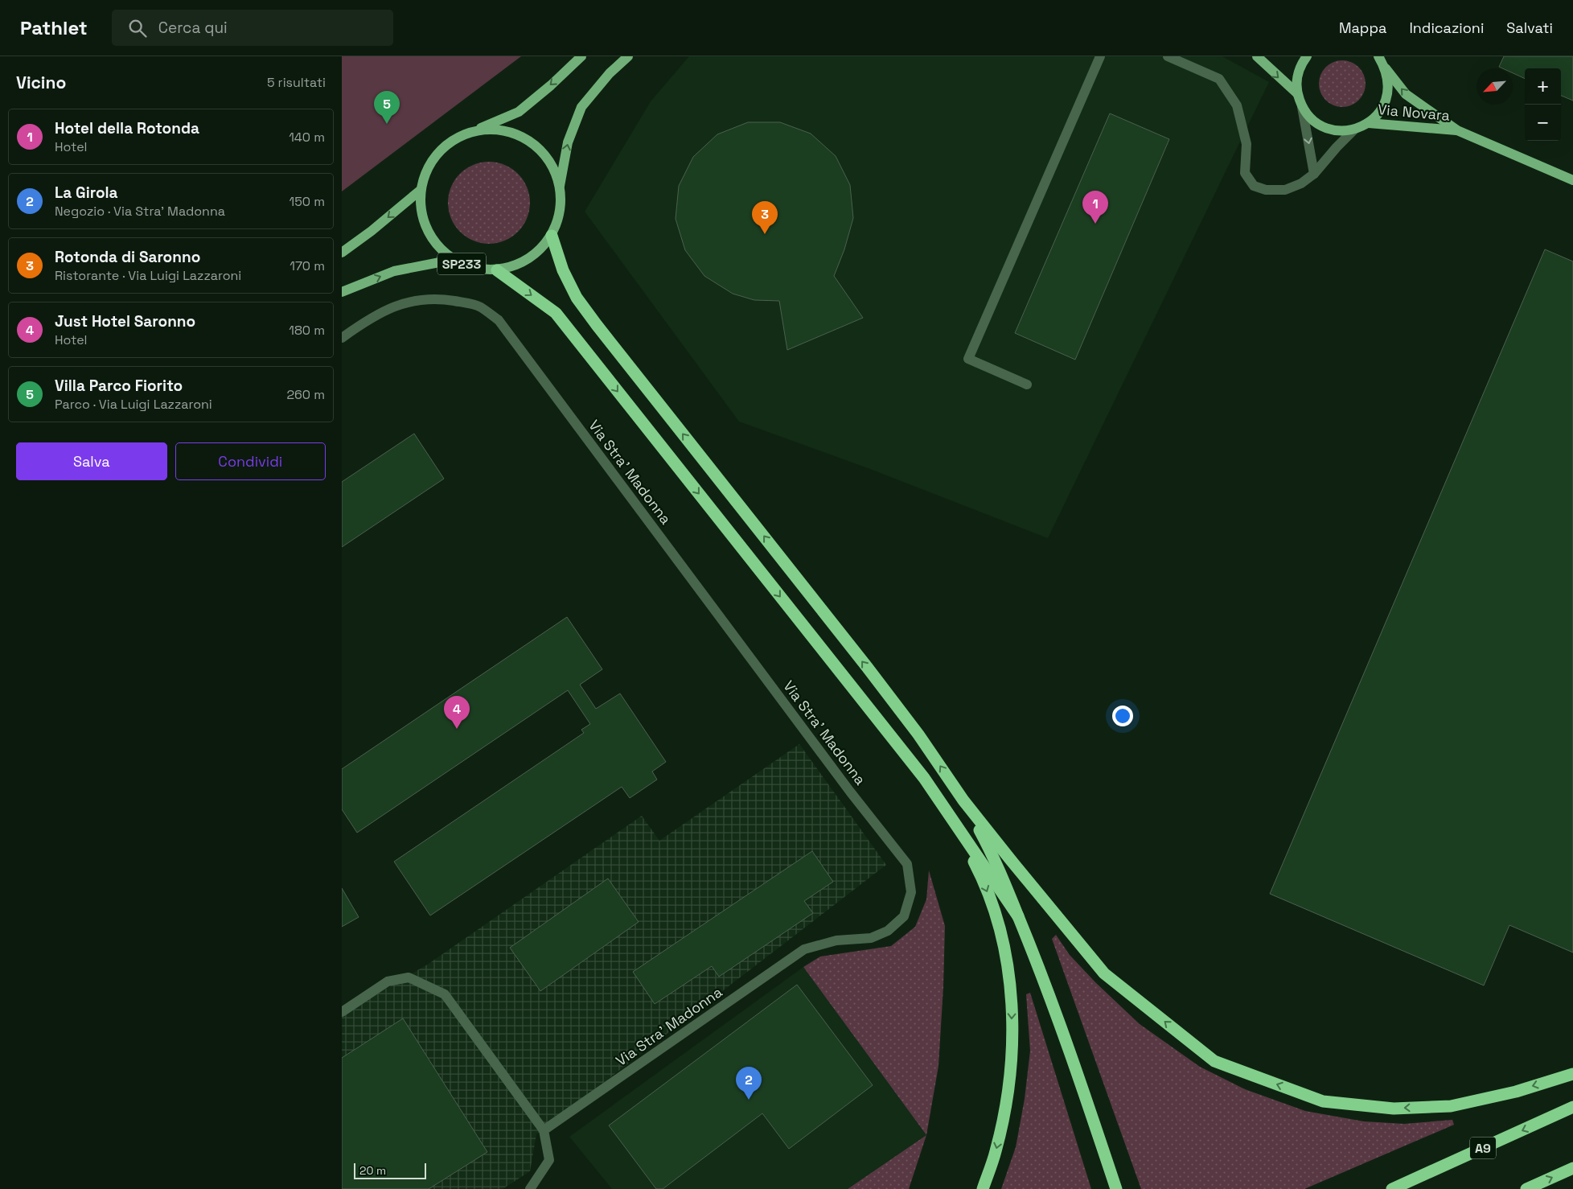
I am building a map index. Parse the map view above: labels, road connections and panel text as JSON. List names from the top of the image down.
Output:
{
  "streets": {
    "highway": ["A9"],
    "main road": ["Via Novara", "SP233"],
    "street": ["Via Stra' Madonna"]
  },
  "scale_bar": "20 m",
  "north": "bottom left",
  "page": {
    "header": "Pathlet",
    "search": "Cerca qui",
    "nav": ["Mappa", "Indicazioni", "Salvati"],
    "heading": ["Vicino", "5 risultati"],
    "map_buttons": ["+", "−"],
    "pins": [
      "5",
      "1",
      "3",
      "4",
      "2"
    ],
    "list": [
      {
        "mark": "1",
        "name": "Hotel della Rotonda",
        "note": "Hotel",
        "value": "140 m"
      },
      {
        "mark": "2",
        "name": "La Girola",
        "note": "Negozio · Via Stra' Madonna",
        "value": "150 m"
      },
      {
        "mark": "3",
        "name": "Rotonda di Saronno",
        "note": "Ristorante · Via Luigi Lazzaroni",
        "value": "170 m"
      },
      {
        "mark": "4",
        "name": "Just Hotel Saronno",
        "note": "Hotel",
        "value": "180 m"
      },
      {
        "mark": "5",
        "name": "Villa Parco Fiorito",
        "note": "Parco · Via Luigi Lazzaroni",
        "value": "260 m"
      }
    ],
    "buttons": ["Salva", "Condividi"],
    "scale": "20 m"
  }
}
